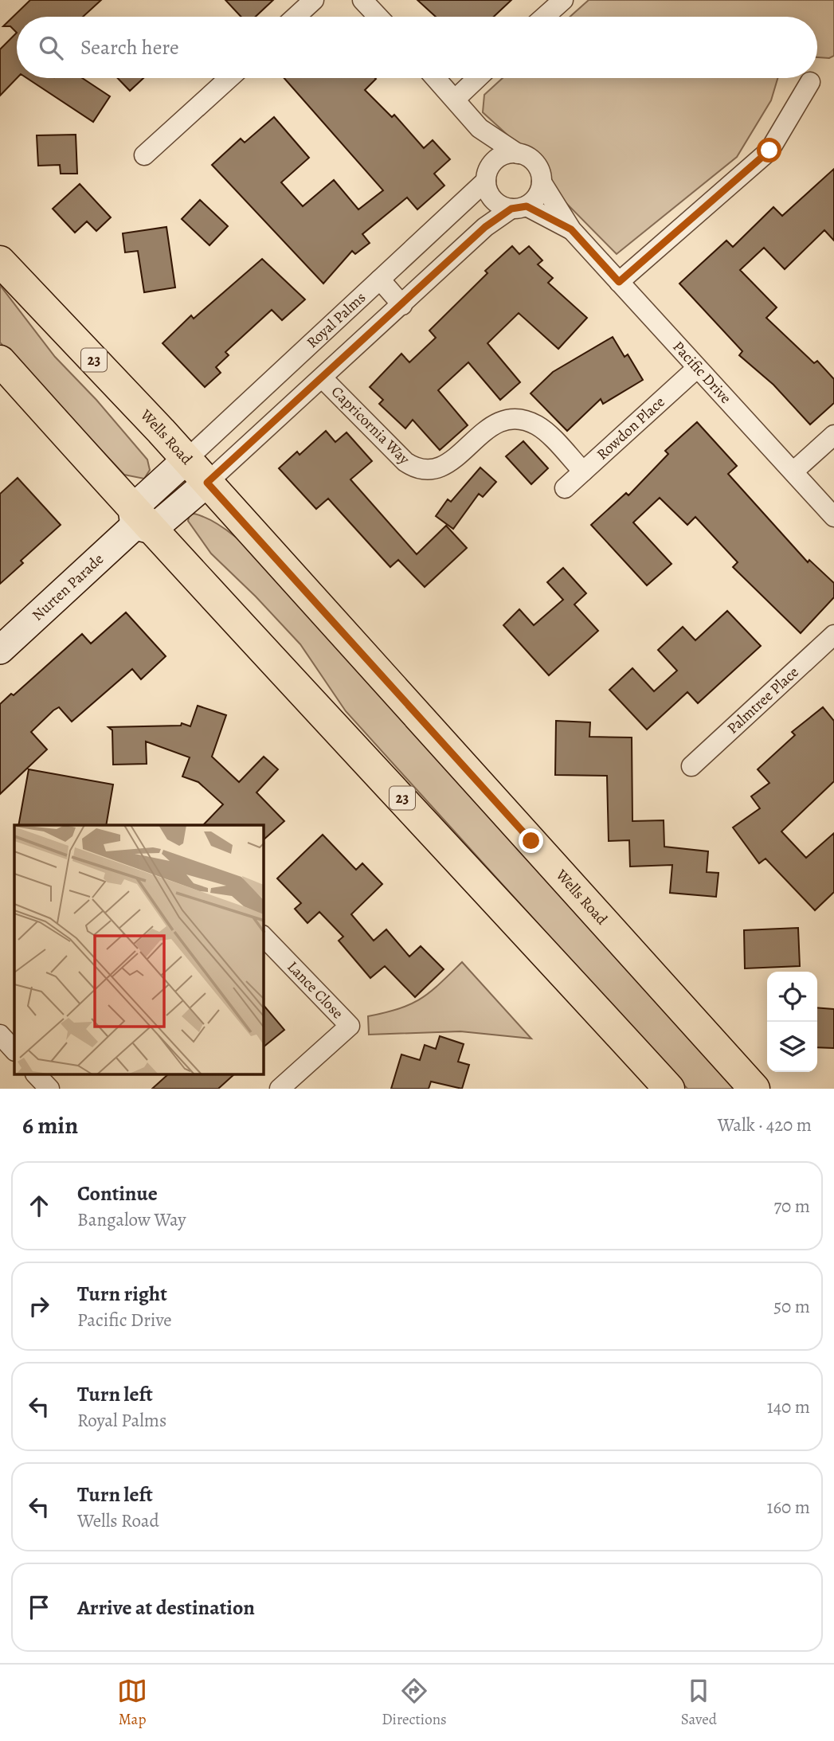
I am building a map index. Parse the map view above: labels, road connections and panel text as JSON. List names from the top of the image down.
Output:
{
  "streets": {
    "main road": ["23", "Wells Road"],
    "street": [
      "Royal Palms",
      "Pacific Drive",
      "Capricornia Way",
      "Rowdon Place",
      "Nurten Parade",
      "Palmtree Place",
      "Lance Close"
    ]
  },
  "crossings": [
    ["Royal Palms", "Pacific Drive"],
    ["Royal Palms", "Wells Road"],
    ["Royal Palms", "Nurten Parade"],
    ["23", "Nurten Parade"],
    ["Pacific Drive", "Rowdon Place"],
    ["Capricornia Way", "Rowdon Place"],
    ["Wells Road", "Nurten Parade"]
  ],
  "page": {
    "search": "Search here",
    "heading": ["6 min", "Walk · 420 m"],
    "list": [
      ["Continue", "Bangalow Way", "70 m"],
      ["Turn right", "Pacific Drive", "50 m"],
      ["Turn left", "Royal Palms", "140 m"],
      ["Turn left", "Wells Road", "160 m"],
      "Arrive at destination"
    ],
    "nav": ["Map", "Directions", "Saved"]
  }
}
